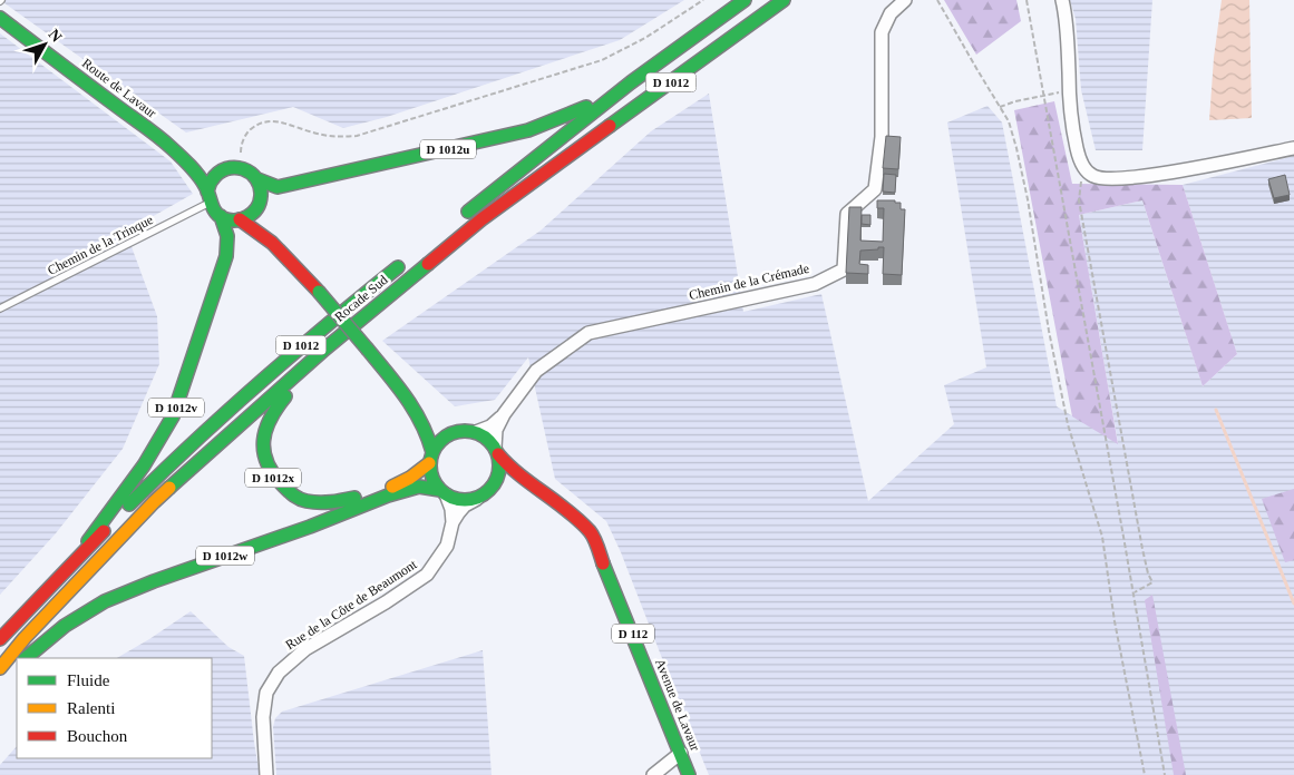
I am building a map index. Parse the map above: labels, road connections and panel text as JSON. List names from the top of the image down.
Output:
{
  "streets": {
    "main road": [
      "D 1012",
      "Route de Lavaur",
      "D 1012u",
      "Rocade Sud",
      "D 1012v",
      "D 1012x",
      "D 1012w",
      "D 112",
      "Avenue de Lavaur"
    ],
    "street": ["Chemin de la Crémade", "Rue de la Côte de Beaumont"],
    "lane": ["Chemin de la Trinque"]
  },
  "crossings": [
    ["D 1012", "D 1012u"],
    ["D 1012u", "Chemin de la Trinque"],
    ["D 1012u", "D 1012v"],
    ["Chemin de la Trinque", "D 1012v"],
    ["Rocade Sud", "D 1012v"],
    ["Rocade Sud", "D 1012x"],
    ["D 1012x", "D 1012w"],
    ["D 1012x", "Rue de la Côte de Beaumont"],
    ["D 1012x", "D 112"],
    ["D 1012w", "Rue de la Côte de Beaumont"],
    ["D 1012w", "D 112"],
    ["Rue de la Côte de Beaumont", "D 112"],
    ["D 112", "Avenue de Lavaur"]
  ],
  "legend": ["Fluide", "Ralenti", "Bouchon"],
  "north": "top right"
}
